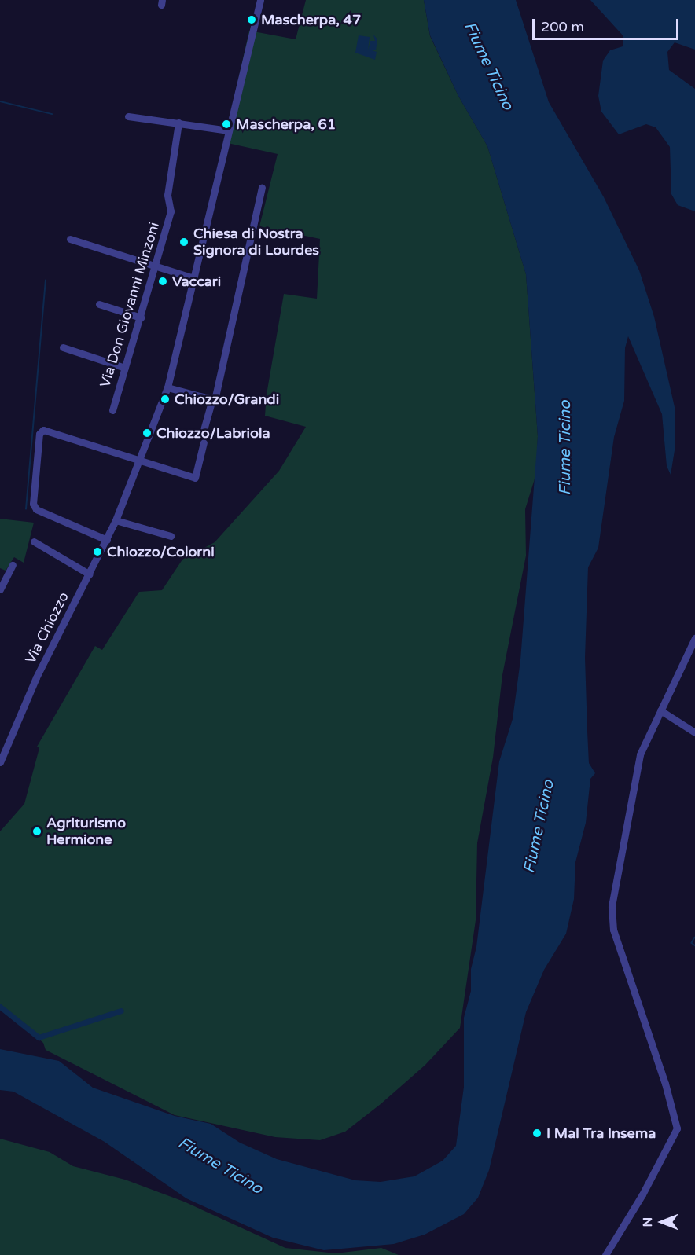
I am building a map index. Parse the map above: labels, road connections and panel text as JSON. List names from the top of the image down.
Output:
{
  "streets": {
    "street": ["Via Don Giovanni Minzoni", "Via Chiozzo"]
  },
  "water": ["Fiume Ticino"],
  "places": [
    "Mascherpa, 47",
    "Mascherpa, 61",
    "Chiesa di Nostra Signora di Lourdes",
    "Vaccari",
    "Chiozzo/Grandi",
    "Chiozzo/Labriola",
    "Chiozzo/Colorni",
    "Agriturismo Hermione",
    "I Mal Tra Insema"
  ],
  "scale_bar": "200 m",
  "north": "left"
}
